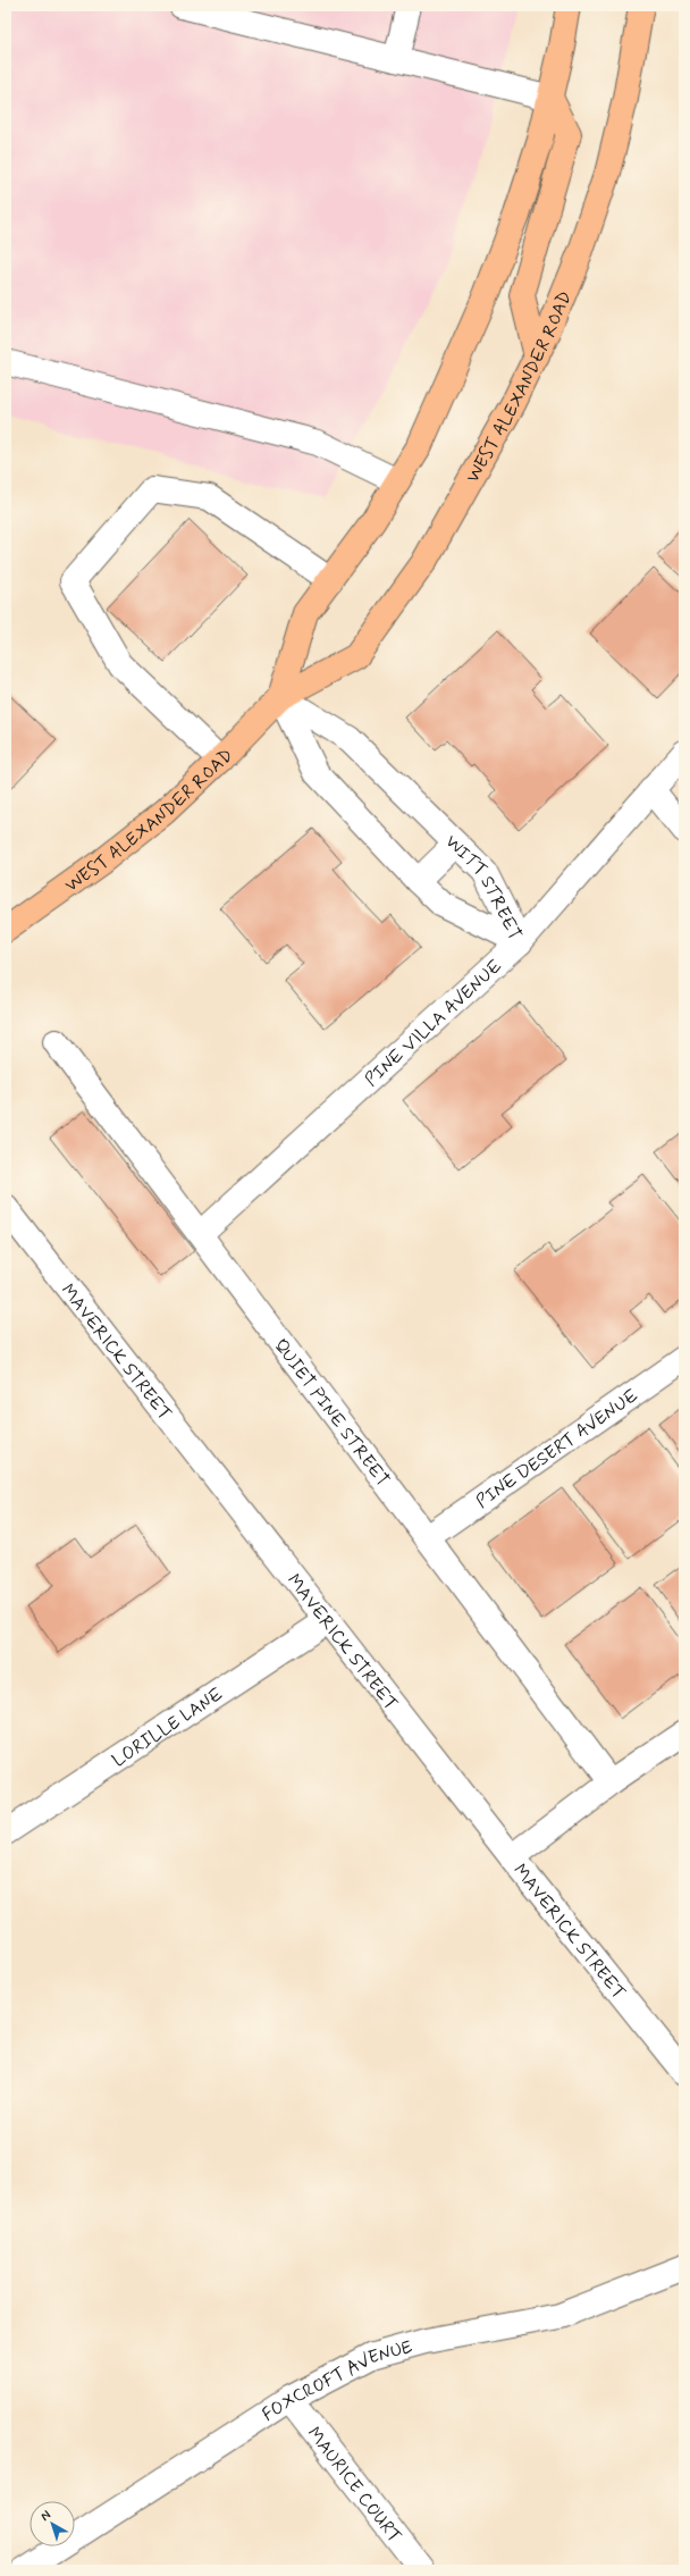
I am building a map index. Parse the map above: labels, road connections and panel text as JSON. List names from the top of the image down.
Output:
{
  "streets": {
    "main road": ["WEST ALEXANDER ROAD"],
    "street": [
      "WITT STREET",
      "PINE VILLA AVENUE",
      "MAVERICK STREET",
      "QUIET PINE STREET",
      "PINE DESERT AVENUE",
      "LORILLE LANE",
      "FOXCROFT AVENUE",
      "MAURICE COURT"
    ]
  },
  "crossings": [
    ["WEST ALEXANDER ROAD", "WITT STREET"],
    ["WITT STREET", "PINE VILLA AVENUE"],
    ["PINE VILLA AVENUE", "QUIET PINE STREET"],
    ["MAVERICK STREET", "LORILLE LANE"],
    ["QUIET PINE STREET", "PINE DESERT AVENUE"],
    ["FOXCROFT AVENUE", "MAURICE COURT"]
  ],
  "north": "top left"
}
